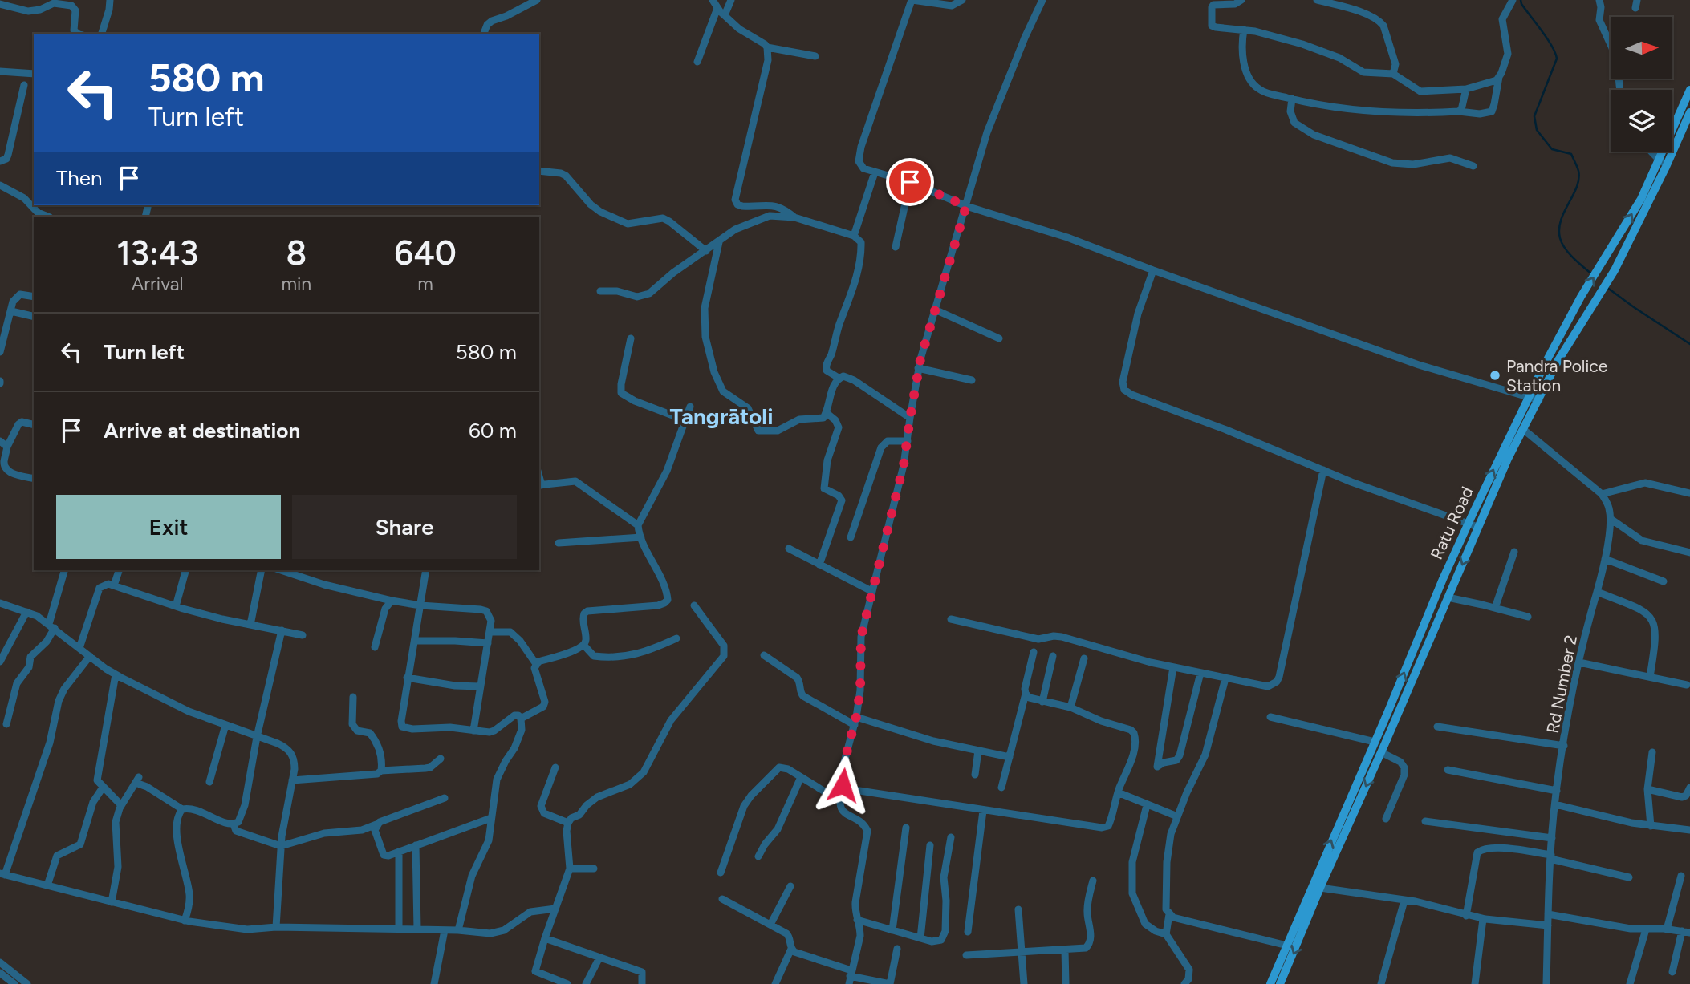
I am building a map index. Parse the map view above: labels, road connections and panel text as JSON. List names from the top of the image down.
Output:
{
  "streets": {
    "main road": ["Ratu Road"],
    "street": ["Rd Number 2"]
  },
  "districts": ["Tangrātoli"],
  "places": ["Pandra Police Station"],
  "north": "right",
  "page": {
    "turn": ["580 m", "Turn left"],
    "then": "Then",
    "eta": [
      "13:43",
      "Arrival",
      "8",
      "min",
      "640",
      "m"
    ],
    "list": [
      {
        "name": "Turn left",
        "value": "580 m"
      },
      {
        "name": "Arrive at destination",
        "value": "60 m"
      }
    ],
    "buttons": ["Exit", "Share"]
  }
}
